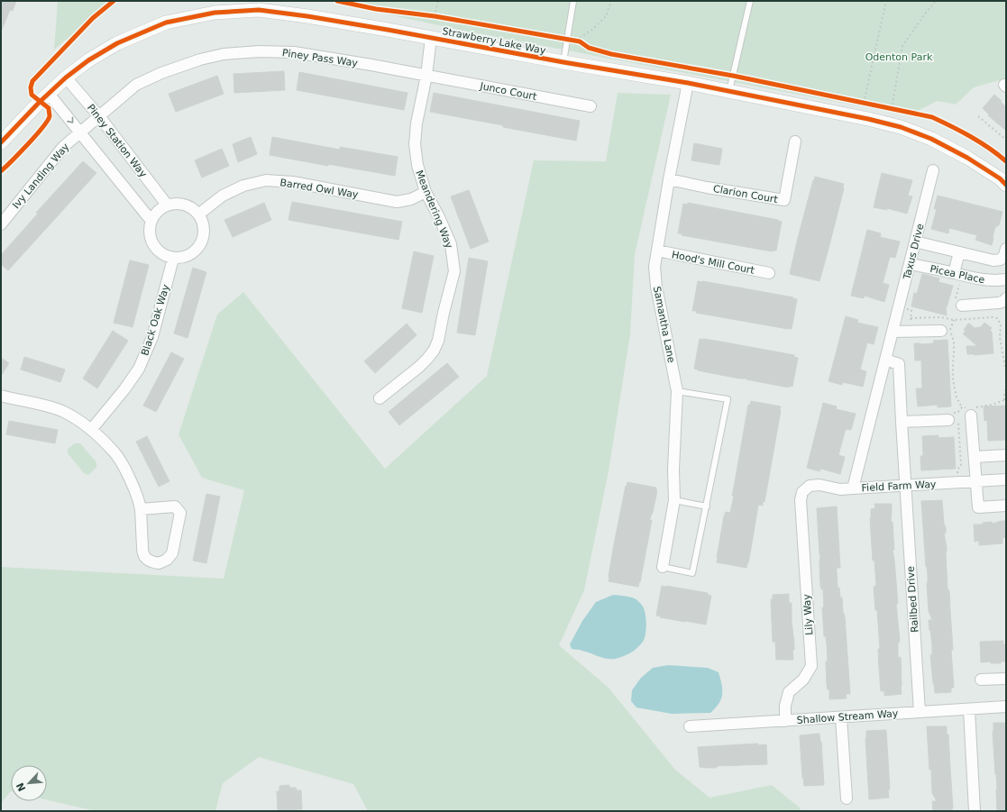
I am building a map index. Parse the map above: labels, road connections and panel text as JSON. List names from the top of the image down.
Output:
{
  "streets": {
    "street": [
      "Strawberry Lake Way",
      "Piney Pass Way",
      "Junco Court",
      "Piney Station Way",
      "Ivy Landing Way",
      "Barred Owl Way",
      "Clarion Court",
      "Meandering Way",
      "Taxus Drive",
      "Hood's Mill Court",
      "Picea Place",
      "Black Oak Way",
      "Samantha Lane",
      "Field Farm Way",
      "Railbed Drive",
      "Lily Way",
      "Shallow Stream Way"
    ]
  },
  "crossings": [
    ["Strawberry Lake Way", "Piney Station Way"],
    ["Strawberry Lake Way", "Meandering Way"],
    ["Strawberry Lake Way", "Samantha Lane"],
    ["Piney Pass Way", "Junco Court"],
    ["Piney Pass Way", "Piney Station Way"],
    ["Piney Pass Way", "Ivy Landing Way"],
    ["Piney Pass Way", "Meandering Way"],
    ["Junco Court", "Meandering Way"],
    ["Piney Station Way", "Ivy Landing Way"],
    ["Piney Station Way", "Barred Owl Way"],
    ["Piney Station Way", "Black Oak Way"],
    ["Barred Owl Way", "Meandering Way"],
    ["Barred Owl Way", "Black Oak Way"],
    ["Clarion Court", "Samantha Lane"],
    ["Taxus Drive", "Picea Place"],
    ["Taxus Drive", "Field Farm Way"],
    ["Taxus Drive", "Railbed Drive"],
    ["Hood's Mill Court", "Samantha Lane"],
    ["Field Farm Way", "Railbed Drive"],
    ["Field Farm Way", "Lily Way"],
    ["Railbed Drive", "Shallow Stream Way"],
    ["Lily Way", "Shallow Stream Way"]
  ],
  "parks": ["Odenton Park"],
  "north": "bottom left"
}
